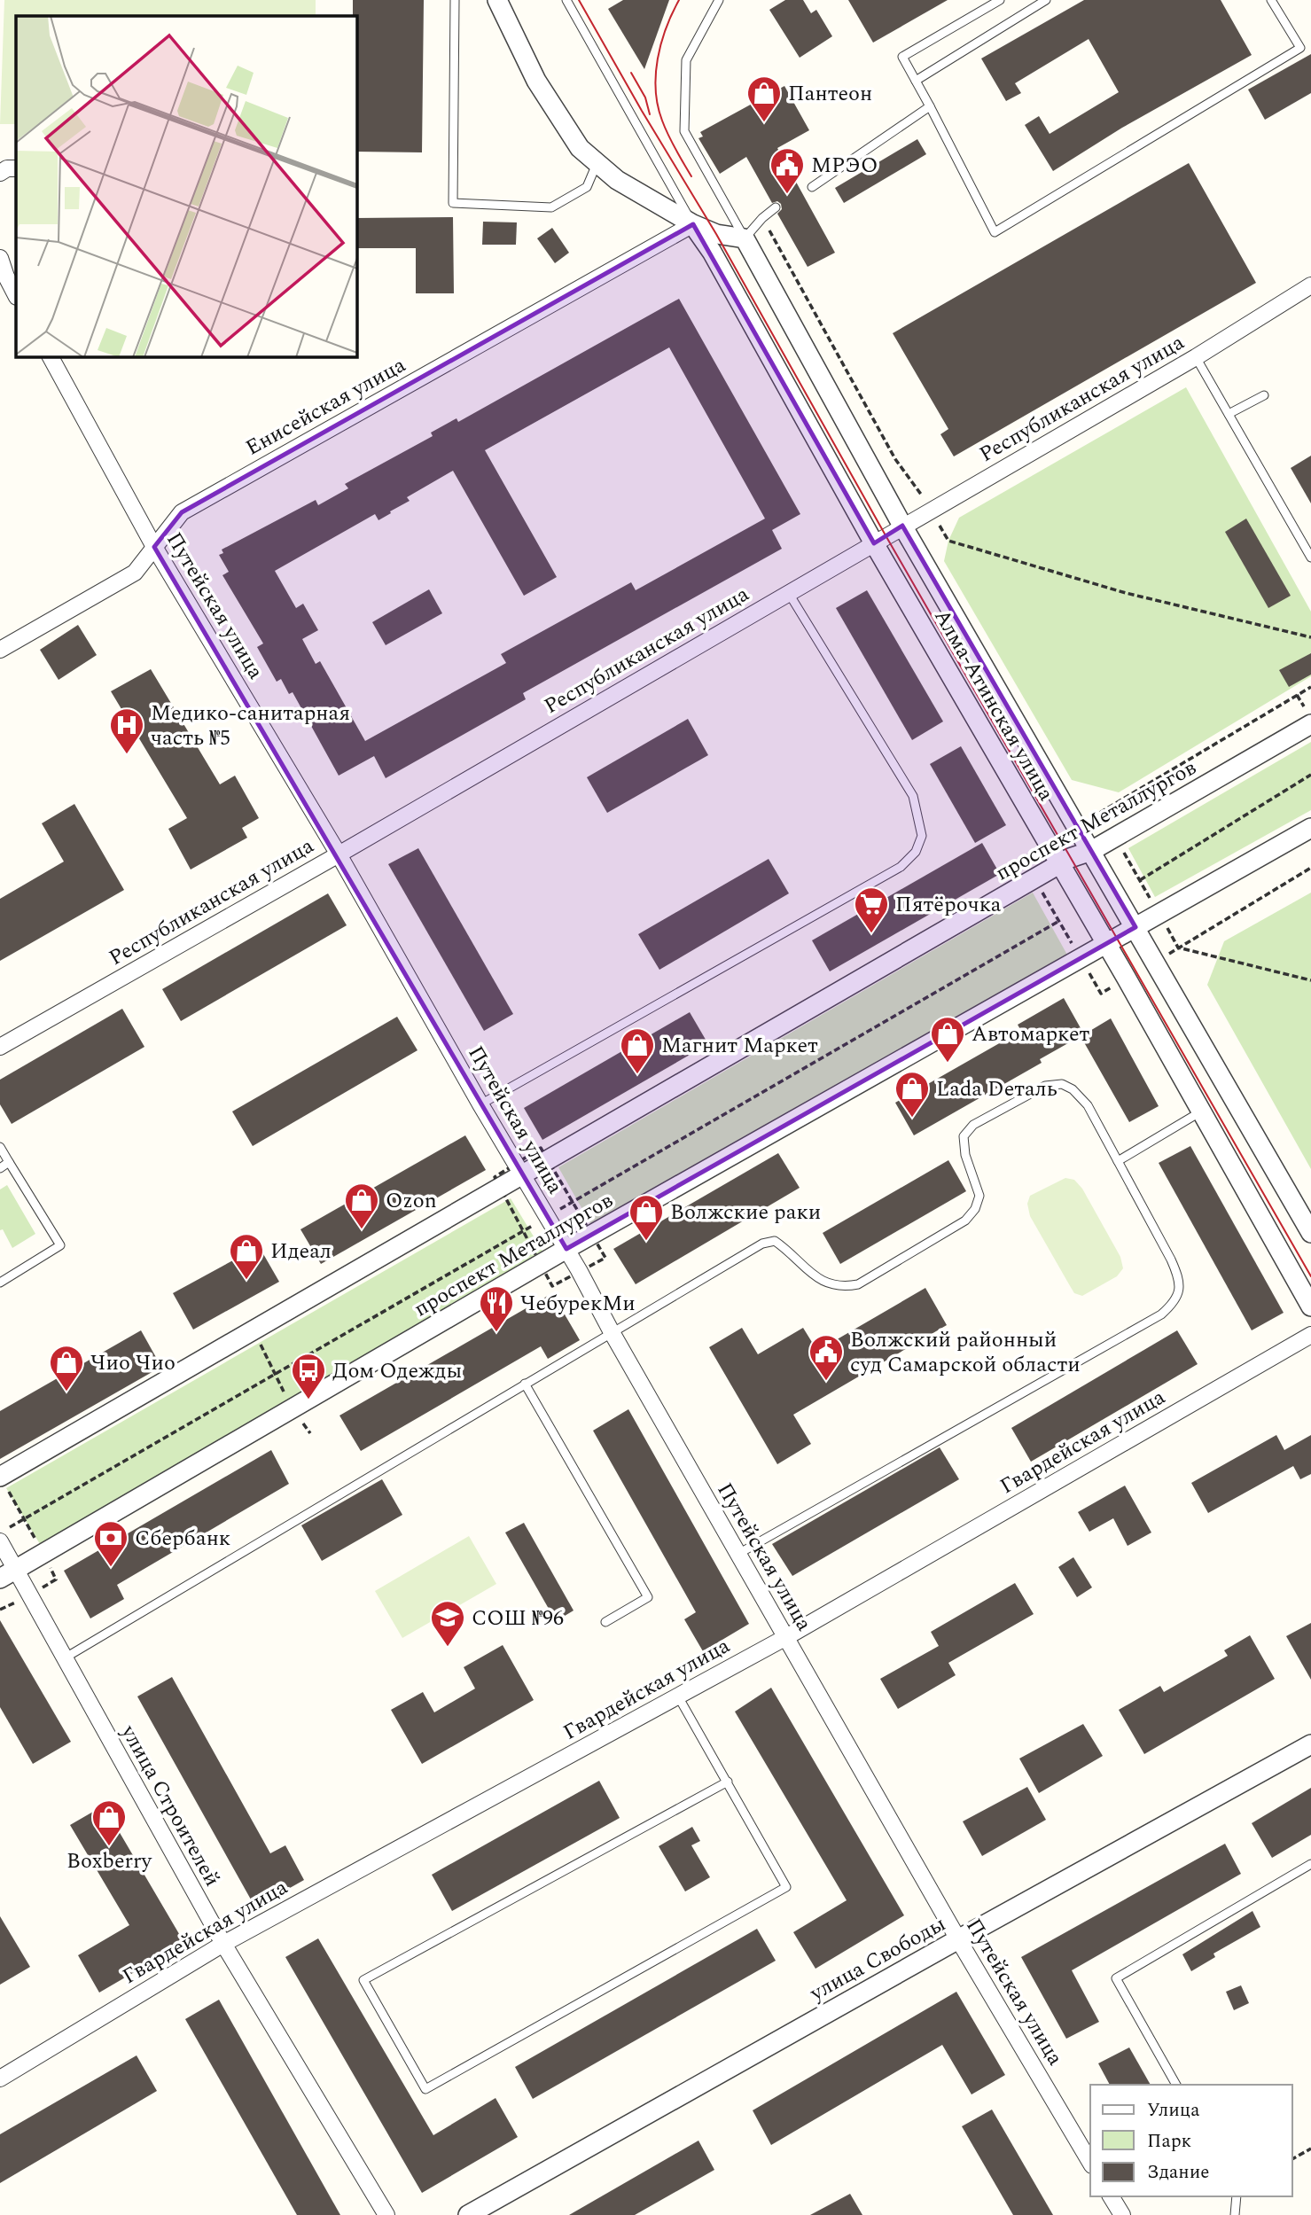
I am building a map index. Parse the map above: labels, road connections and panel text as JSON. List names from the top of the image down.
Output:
{
  "streets": {
    "street": [
      "Республиканская улица",
      "Енисейская улица",
      "Путейская улица",
      "Алма-Атинская улица",
      "проспект Металлургов",
      "Гвардейская улица",
      "улица Строителей",
      "улица Свободы"
    ]
  },
  "crossings": [
    ["Республиканская улица", "Путейская улица"],
    ["Республиканская улица", "Алма-Атинская улица"],
    ["Енисейская улица", "Путейская улица"],
    ["Енисейская улица", "Алма-Атинская улица"],
    ["Путейская улица", "проспект Металлургов"],
    ["Путейская улица", "Гвардейская улица"],
    ["Путейская улица", "улица Свободы"],
    ["Алма-Атинская улица", "проспект Металлургов"],
    ["проспект Металлургов", "улица Строителей"],
    ["Гвардейская улица", "улица Строителей"]
  ],
  "places": {
    "shop": [
      "Пантеон",
      "Автомаркет",
      "Магнит Маркет",
      "Lada Dеталь",
      "Ozon",
      "Волжские раки",
      "Идеал",
      "Чио Чио",
      "Boxberry"
    ],
    "public building": ["МРЭО", "Волжский районный суд Самарской области"],
    "hospital": ["Медико-санитарная часть №5"],
    "supermarket": ["Пятёрочка"],
    "restaurant": ["ЧебурекМи"],
    "bus stop": ["Дом Одежды"],
    "bank": ["Сбербанк"],
    "school or university": ["СОШ №96"]
  },
  "legend": ["Улица", "Парк", "Здание"]
}
